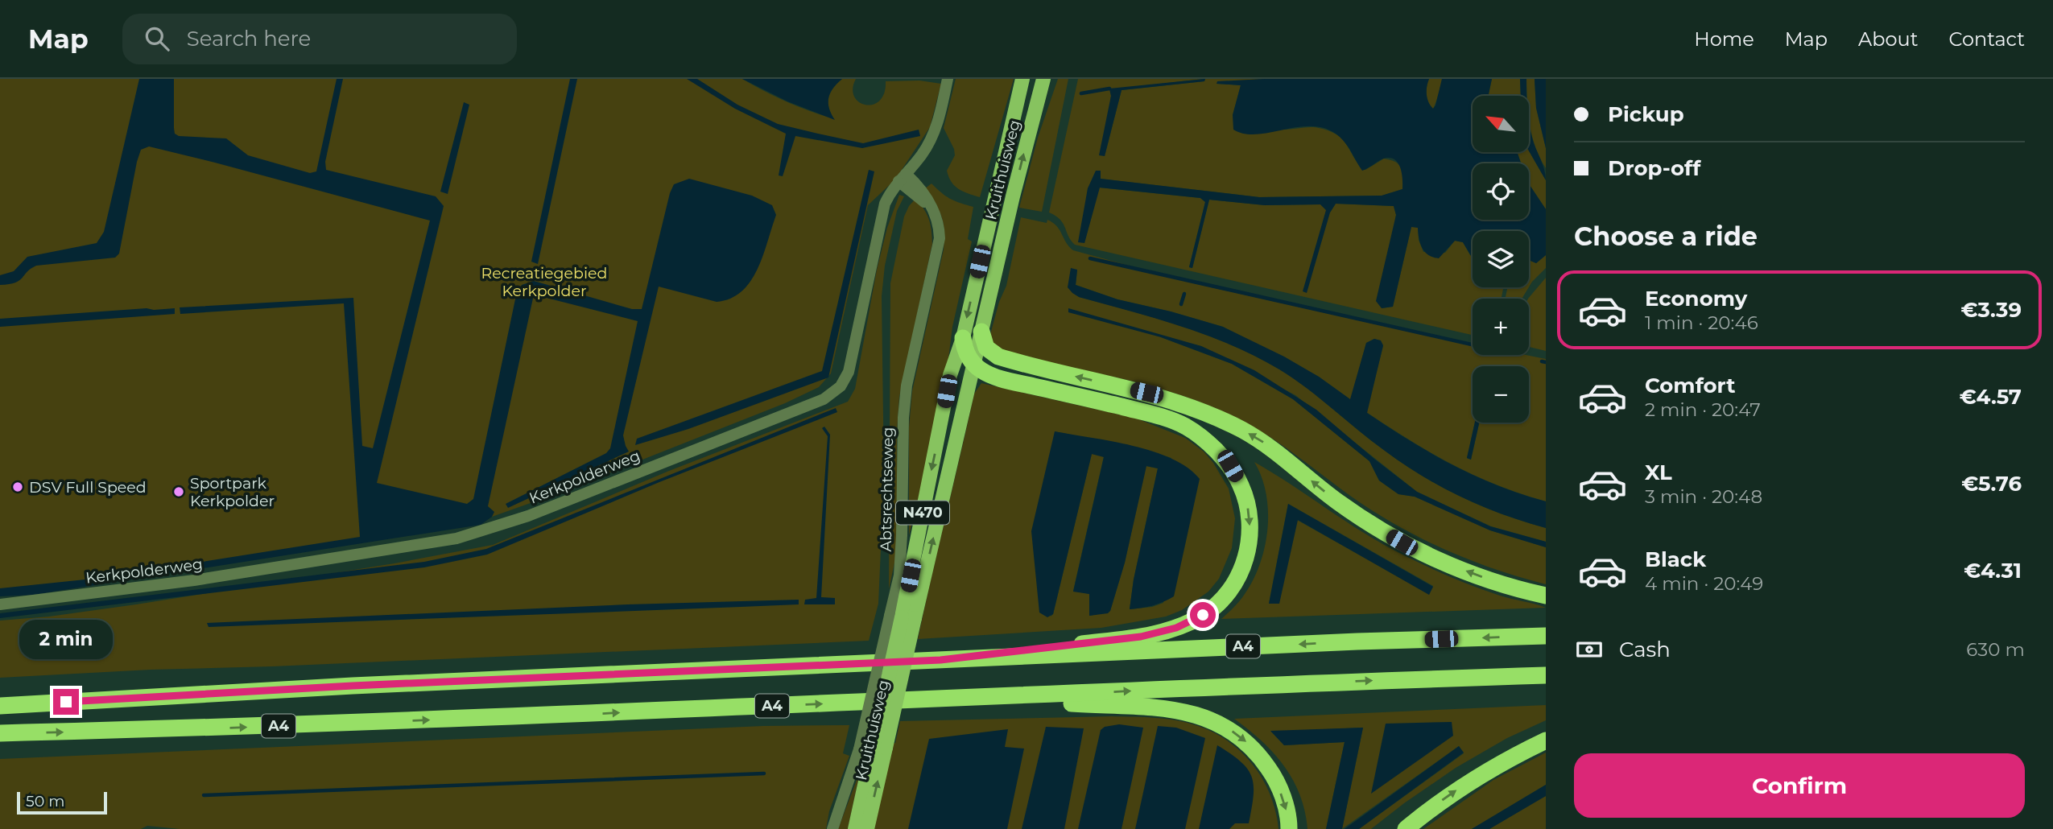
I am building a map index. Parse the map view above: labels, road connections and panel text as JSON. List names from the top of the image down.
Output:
{
  "streets": {
    "highway": ["A4"],
    "main road": ["Kruithuisweg", "N470"],
    "street": ["Kerkpolderweg", "Abtsrechtseweg"]
  },
  "crossings": [
    ["Kruithuisweg", "Abtsrechtseweg"],
    ["Kruithuisweg", "A4"],
    ["Kerkpolderweg", "Abtsrechtseweg"]
  ],
  "parks": ["Recreatiegebied Kerkpolder"],
  "places": ["DSV Full Speed", "Sportpark Kerkpolder"],
  "scale_bar": "50 m",
  "north": "top left",
  "page": {
    "header": "Map",
    "search": "Search here",
    "nav": [
      "Home",
      "Map",
      "About",
      "Contact"
    ],
    "banner": ["Pickup", "Drop-off"],
    "map_buttons": ["+", "−"],
    "heading": "Choose a ride",
    "list": [
      {
        "name": "Economy",
        "note": "1 min · 20:46",
        "value": "€3.39"
      },
      {
        "name": "Comfort",
        "note": "2 min · 20:47",
        "value": "€4.57"
      },
      {
        "name": "XL",
        "note": "3 min · 20:48",
        "value": "€5.76"
      },
      {
        "name": "Black",
        "note": "4 min · 20:49",
        "value": "€4.31"
      }
    ],
    "pay": ["Cash", "630 m"],
    "bubble": "2 min",
    "buttons": "Confirm",
    "scale": "50 m"
  }
}
